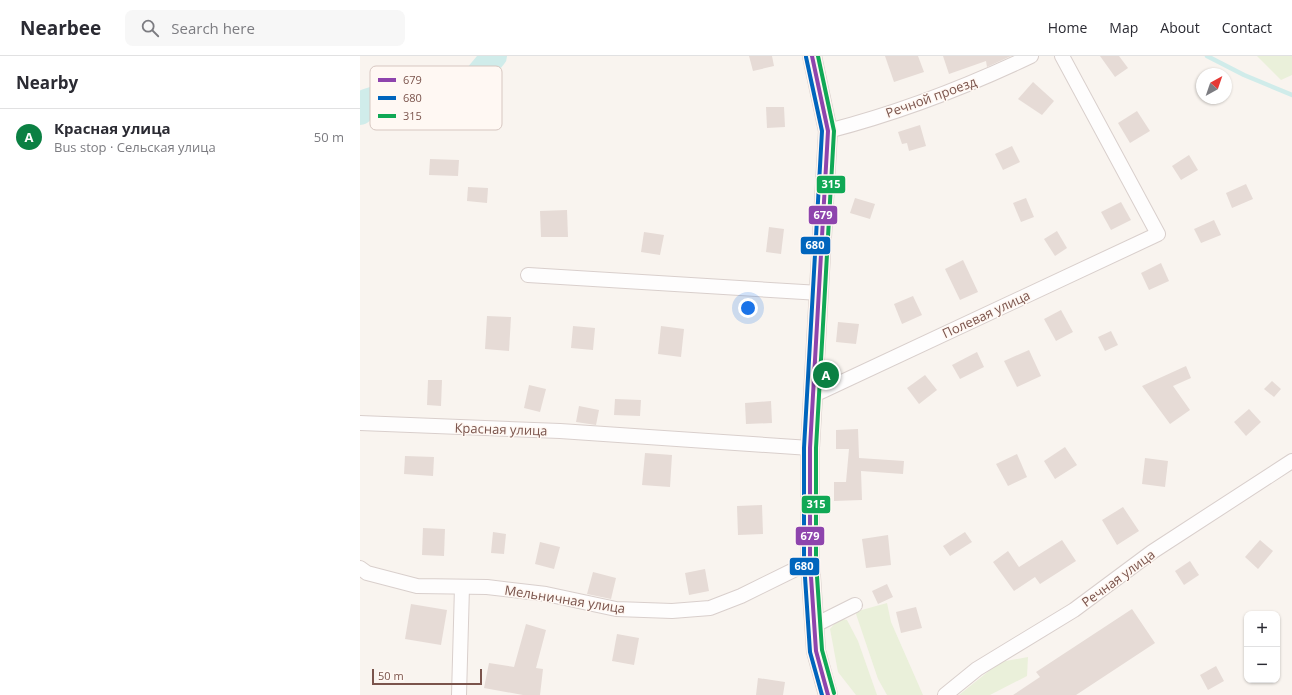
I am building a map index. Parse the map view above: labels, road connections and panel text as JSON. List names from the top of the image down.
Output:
{
  "streets": {
    "street": [
      "Речной проезд",
      "Полевая улица",
      "Красная улица",
      "Речная улица",
      "Мельничная улица"
    ]
  },
  "lines": ["transit line 679", "transit line 315", "transit line 680"],
  "legend": ["679", "680", "315"],
  "scale_bar": "50 m",
  "north": "top right",
  "page": {
    "header": "Nearbee",
    "search": "Search here",
    "nav": [
      "Home",
      "Map",
      "About",
      "Contact"
    ],
    "heading": "Nearby",
    "list": [
      {
        "mark": "A",
        "name": "Красная улица",
        "note": "Bus stop · Сельская улица",
        "value": "50 m"
      }
    ],
    "pins": "A",
    "map_buttons": ["+", "−"],
    "scale": "50 m"
  }
}
